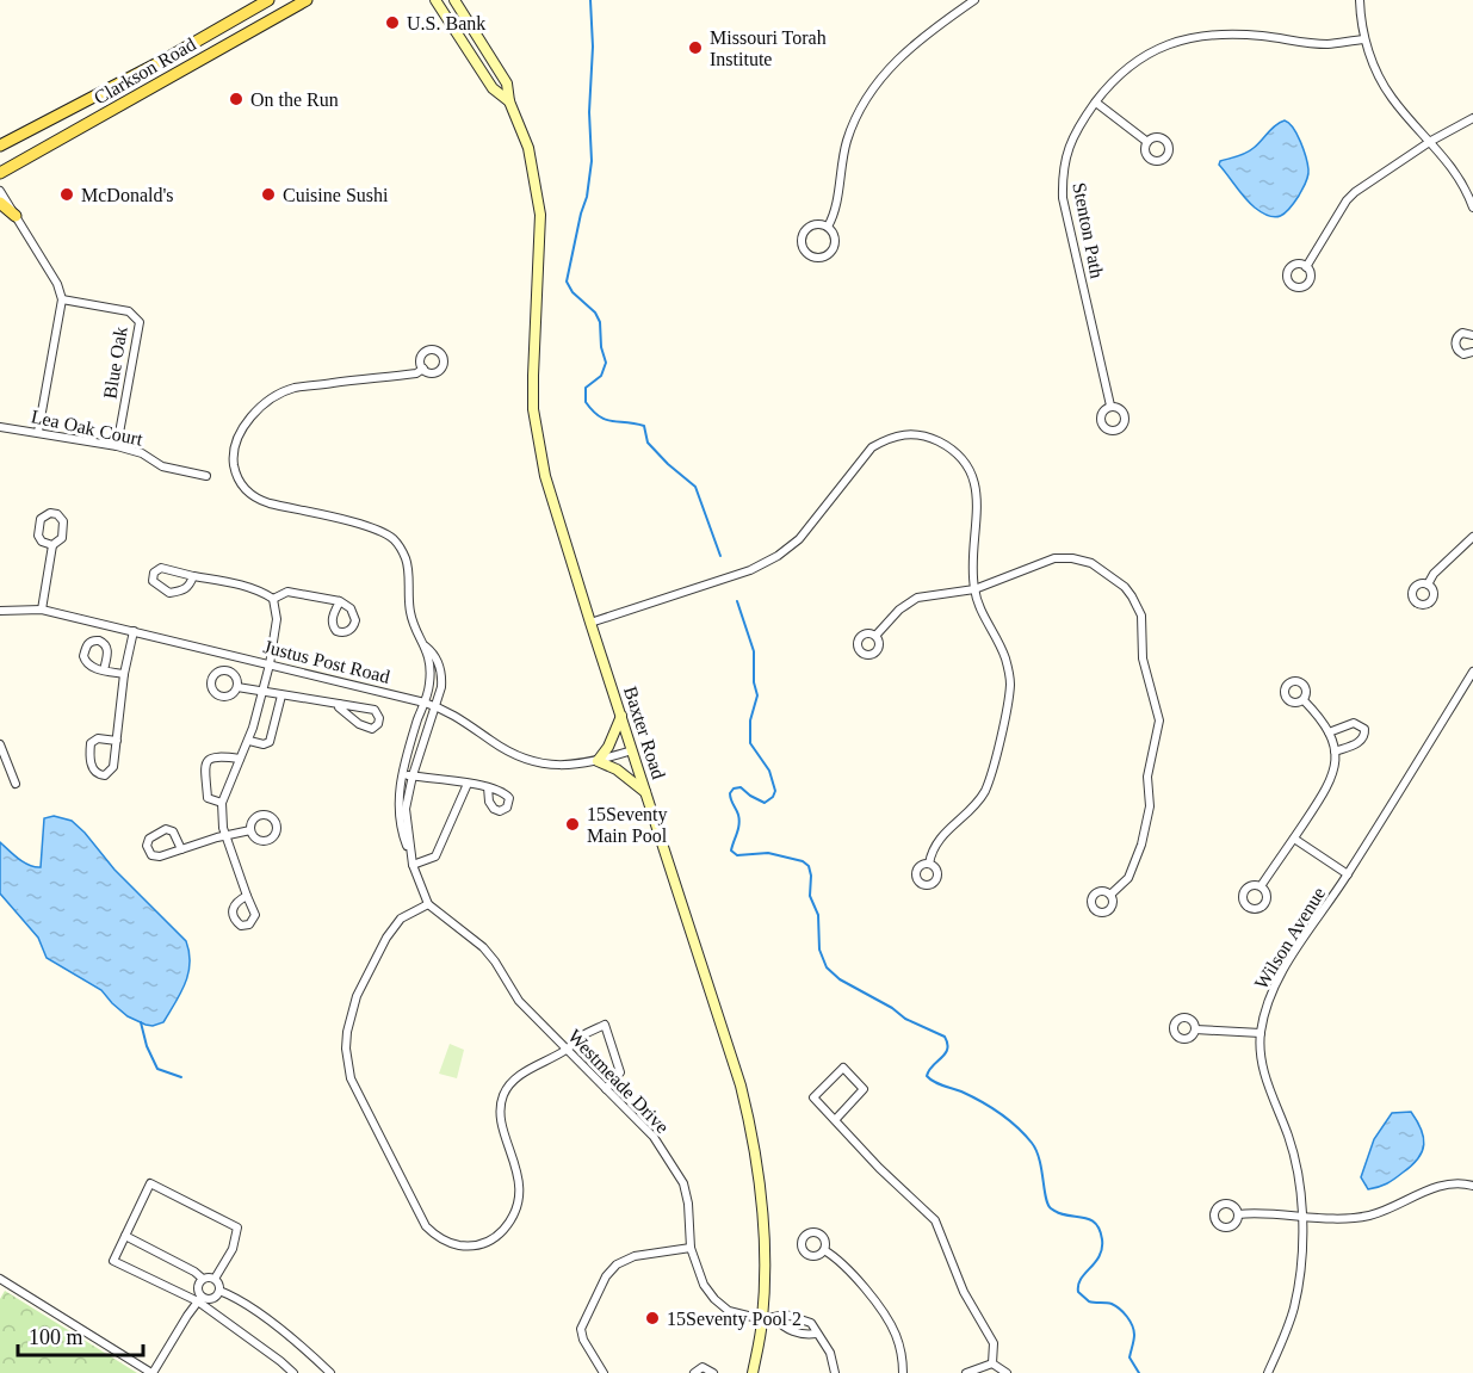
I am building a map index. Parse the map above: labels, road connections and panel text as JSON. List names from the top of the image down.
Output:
{
  "streets": {
    "main road": ["Clarkson Road", "Baxter Road"],
    "street": [
      "Stenton Path",
      "Blue Oak",
      "Lea Oak Court",
      "Justus Post Road",
      "Wilson Avenue",
      "Westmeade Drive"
    ]
  },
  "crossings": [
    ["Blue Oak", "Lea Oak Court"],
    ["Justus Post Road", "Baxter Road"],
    ["Baxter Road", "Westmeade Drive"]
  ],
  "places": [
    "U.S. Bank",
    "Missouri Torah Institute",
    "On the Run",
    "McDonald's",
    "Cuisine Sushi",
    "15Seventy Main Pool",
    "15Seventy Pool 2"
  ],
  "scale_bar": "100 m"
}
